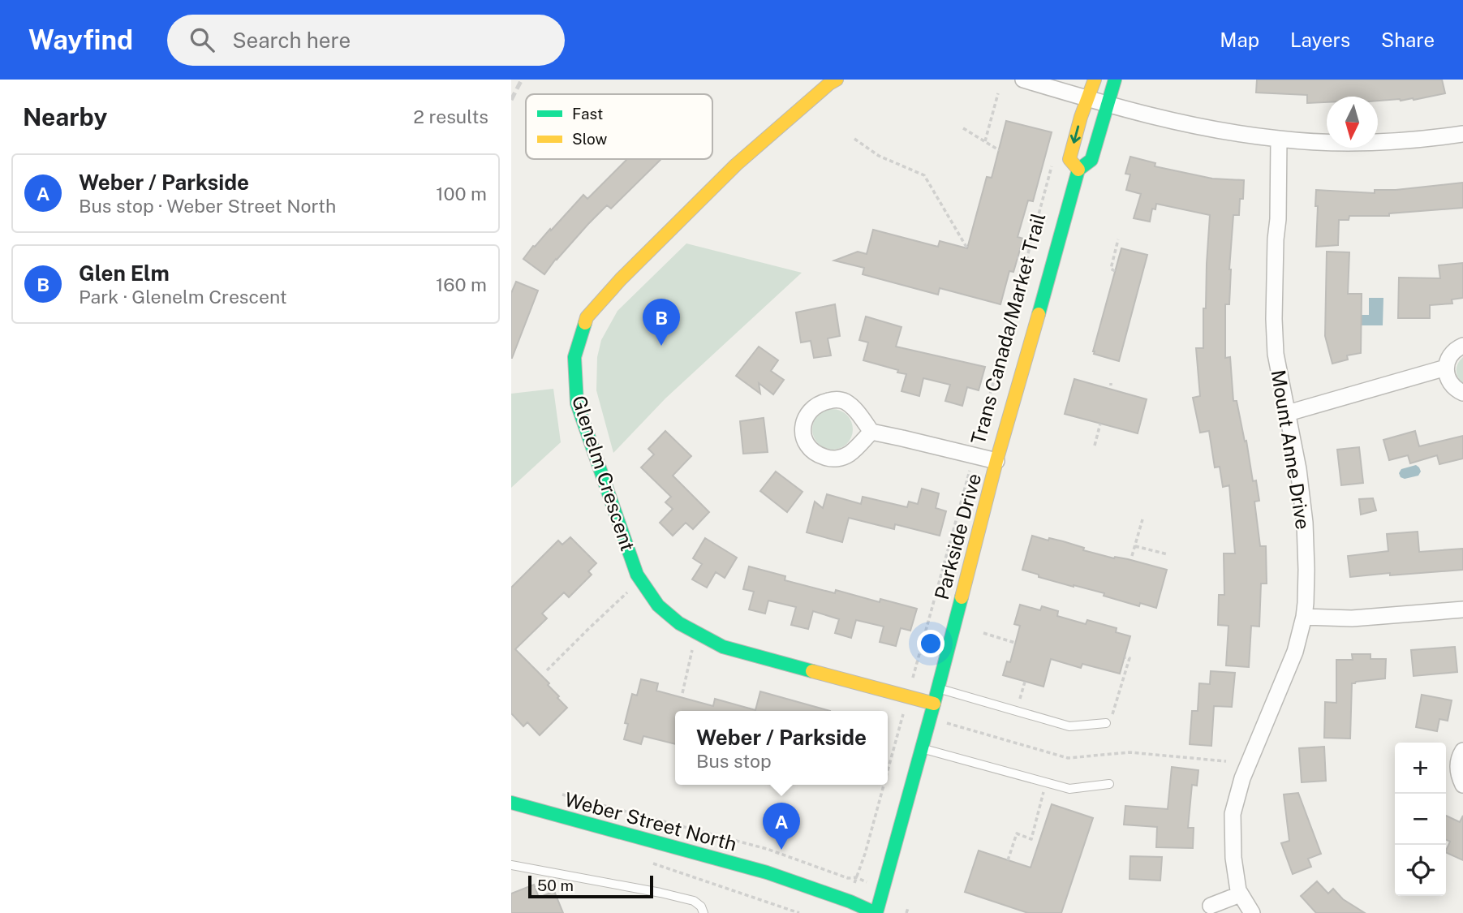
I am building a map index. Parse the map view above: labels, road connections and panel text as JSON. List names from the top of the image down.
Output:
{
  "streets": {
    "street": [
      "Mount Anne Drive",
      "Glenelm Crescent",
      "Parkside Drive",
      "Weber Street North"
    ],
    "path": ["Trans Canada/Market Trail"]
  },
  "crossings": [
    ["Glenelm Crescent", "Parkside Drive"],
    ["Parkside Drive", "Weber Street North"]
  ],
  "legend": ["Fast", "Slow"],
  "scale_bar": "50 m",
  "north": "bottom",
  "page": {
    "header": "Wayfind",
    "search": "Search here",
    "nav": ["Map", "Layers", "Share"],
    "heading": ["Nearby", "2 results"],
    "list": [
      {
        "mark": "A",
        "name": "Weber / Parkside",
        "note": "Bus stop · Weber Street North",
        "value": "100 m"
      },
      {
        "mark": "B",
        "name": "Glen Elm",
        "note": "Park · Glenelm Crescent",
        "value": "160 m"
      }
    ],
    "pins": ["B", "A"],
    "popup": ["Weber / Parkside", "Bus stop"],
    "map_buttons": ["+", "−"],
    "scale": "50 m"
  }
}
